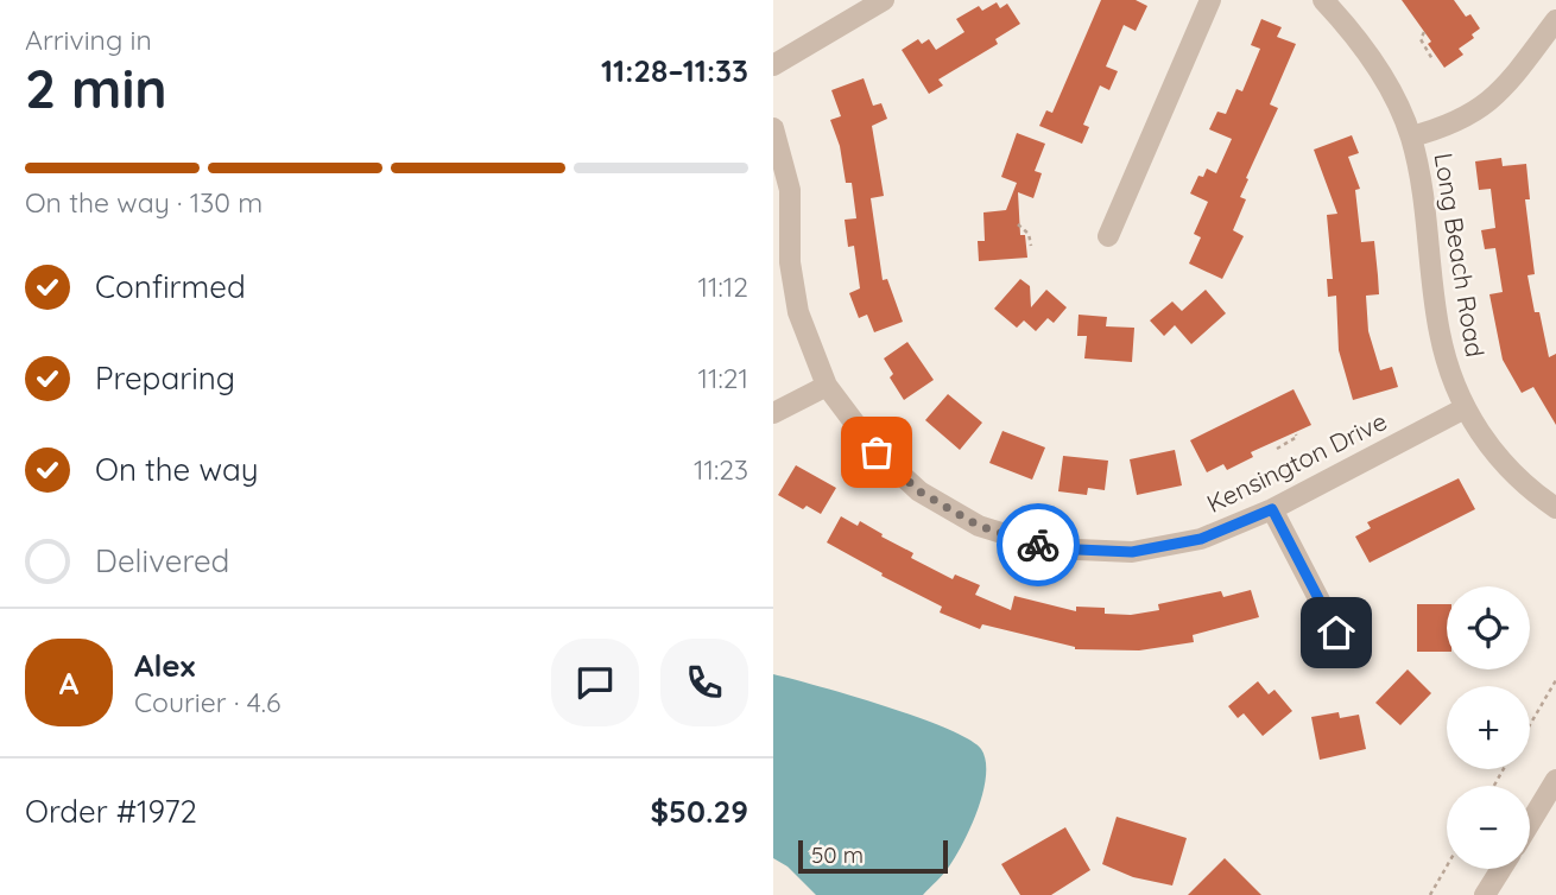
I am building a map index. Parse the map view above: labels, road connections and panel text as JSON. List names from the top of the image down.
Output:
{
  "streets": {
    "street": ["Long Beach Road", "Kensington Drive"]
  },
  "crossings": [
    ["Long Beach Road", "Kensington Drive"]
  ],
  "scale_bar": "50 m",
  "page": {
    "heading": ["2 min", "Arriving in", "11:28–11:33"],
    "panel": [
      "Alex",
      "Courier · 4.6",
      "Order #1972",
      "$50.29"
    ],
    "bar": "On the way · 130 m",
    "list": [
      ["Confirmed", "11:12"],
      ["Preparing", "11:21"],
      ["On the way", "11:23"],
      "Delivered"
    ],
    "map_buttons": ["+", "−"],
    "round": "A",
    "scale": "50 m"
  }
}
